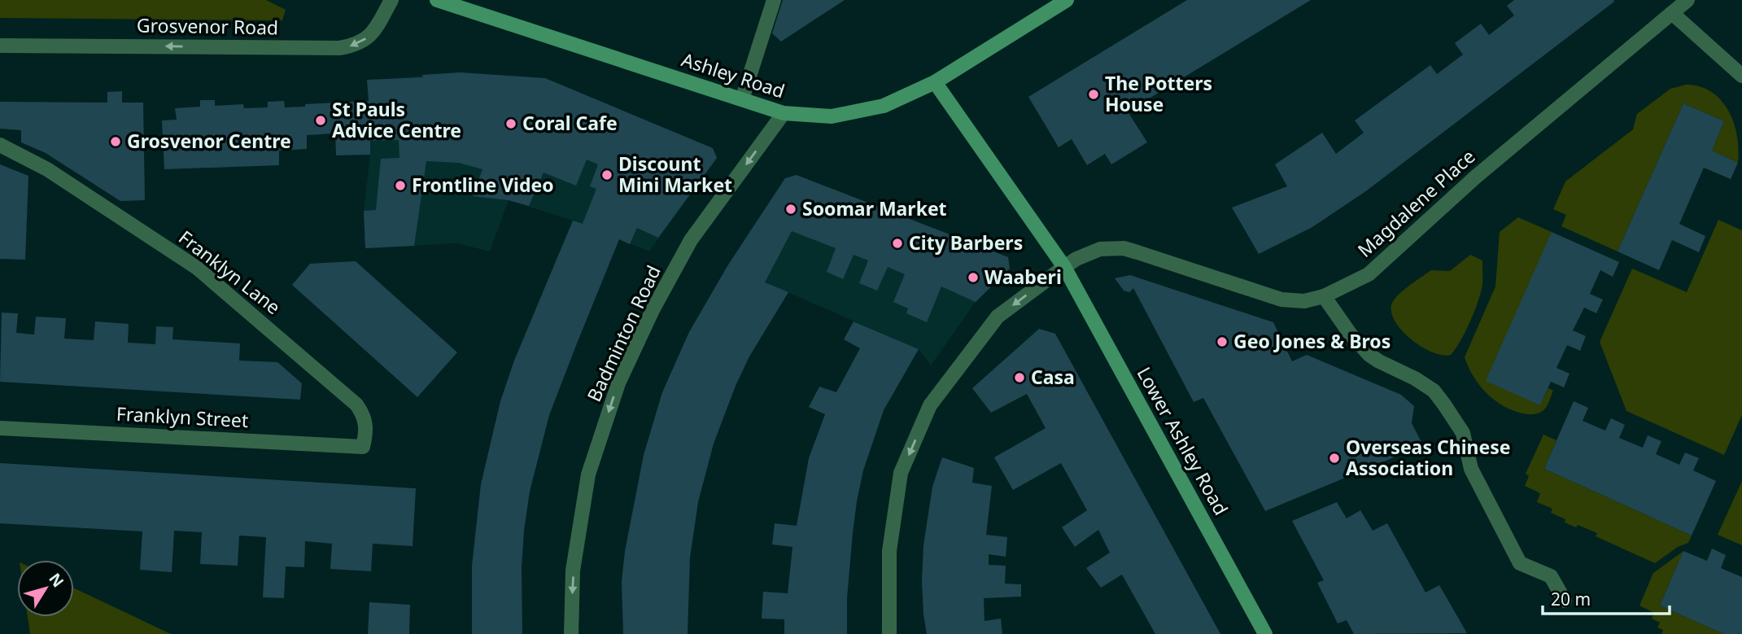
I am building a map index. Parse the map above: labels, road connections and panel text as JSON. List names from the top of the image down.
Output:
{
  "streets": {
    "main road": ["Ashley Road", "Lower Ashley Road"],
    "street": [
      "Grosvenor Road",
      "Magdalene Place",
      "Franklyn Lane",
      "Badminton Road",
      "Franklyn Street"
    ]
  },
  "crossings": [
    ["Ashley Road", "Badminton Road"],
    ["Magdalene Place", "Lower Ashley Road"],
    ["Franklyn Lane", "Franklyn Street"]
  ],
  "one_way": ["Grosvenor Road", "Badminton Road"],
  "places": [
    "The Potters House",
    "St Pauls Advice Centre",
    "Coral Cafe",
    "Grosvenor Centre",
    "Discount Mini Market",
    "Frontline Video",
    "Soomar Market",
    "City Barbers",
    "Waaberi",
    "Geo Jones & Bros",
    "Casa",
    "Overseas Chinese Association"
  ],
  "scale_bar": "20 m",
  "north": "top right"
}
